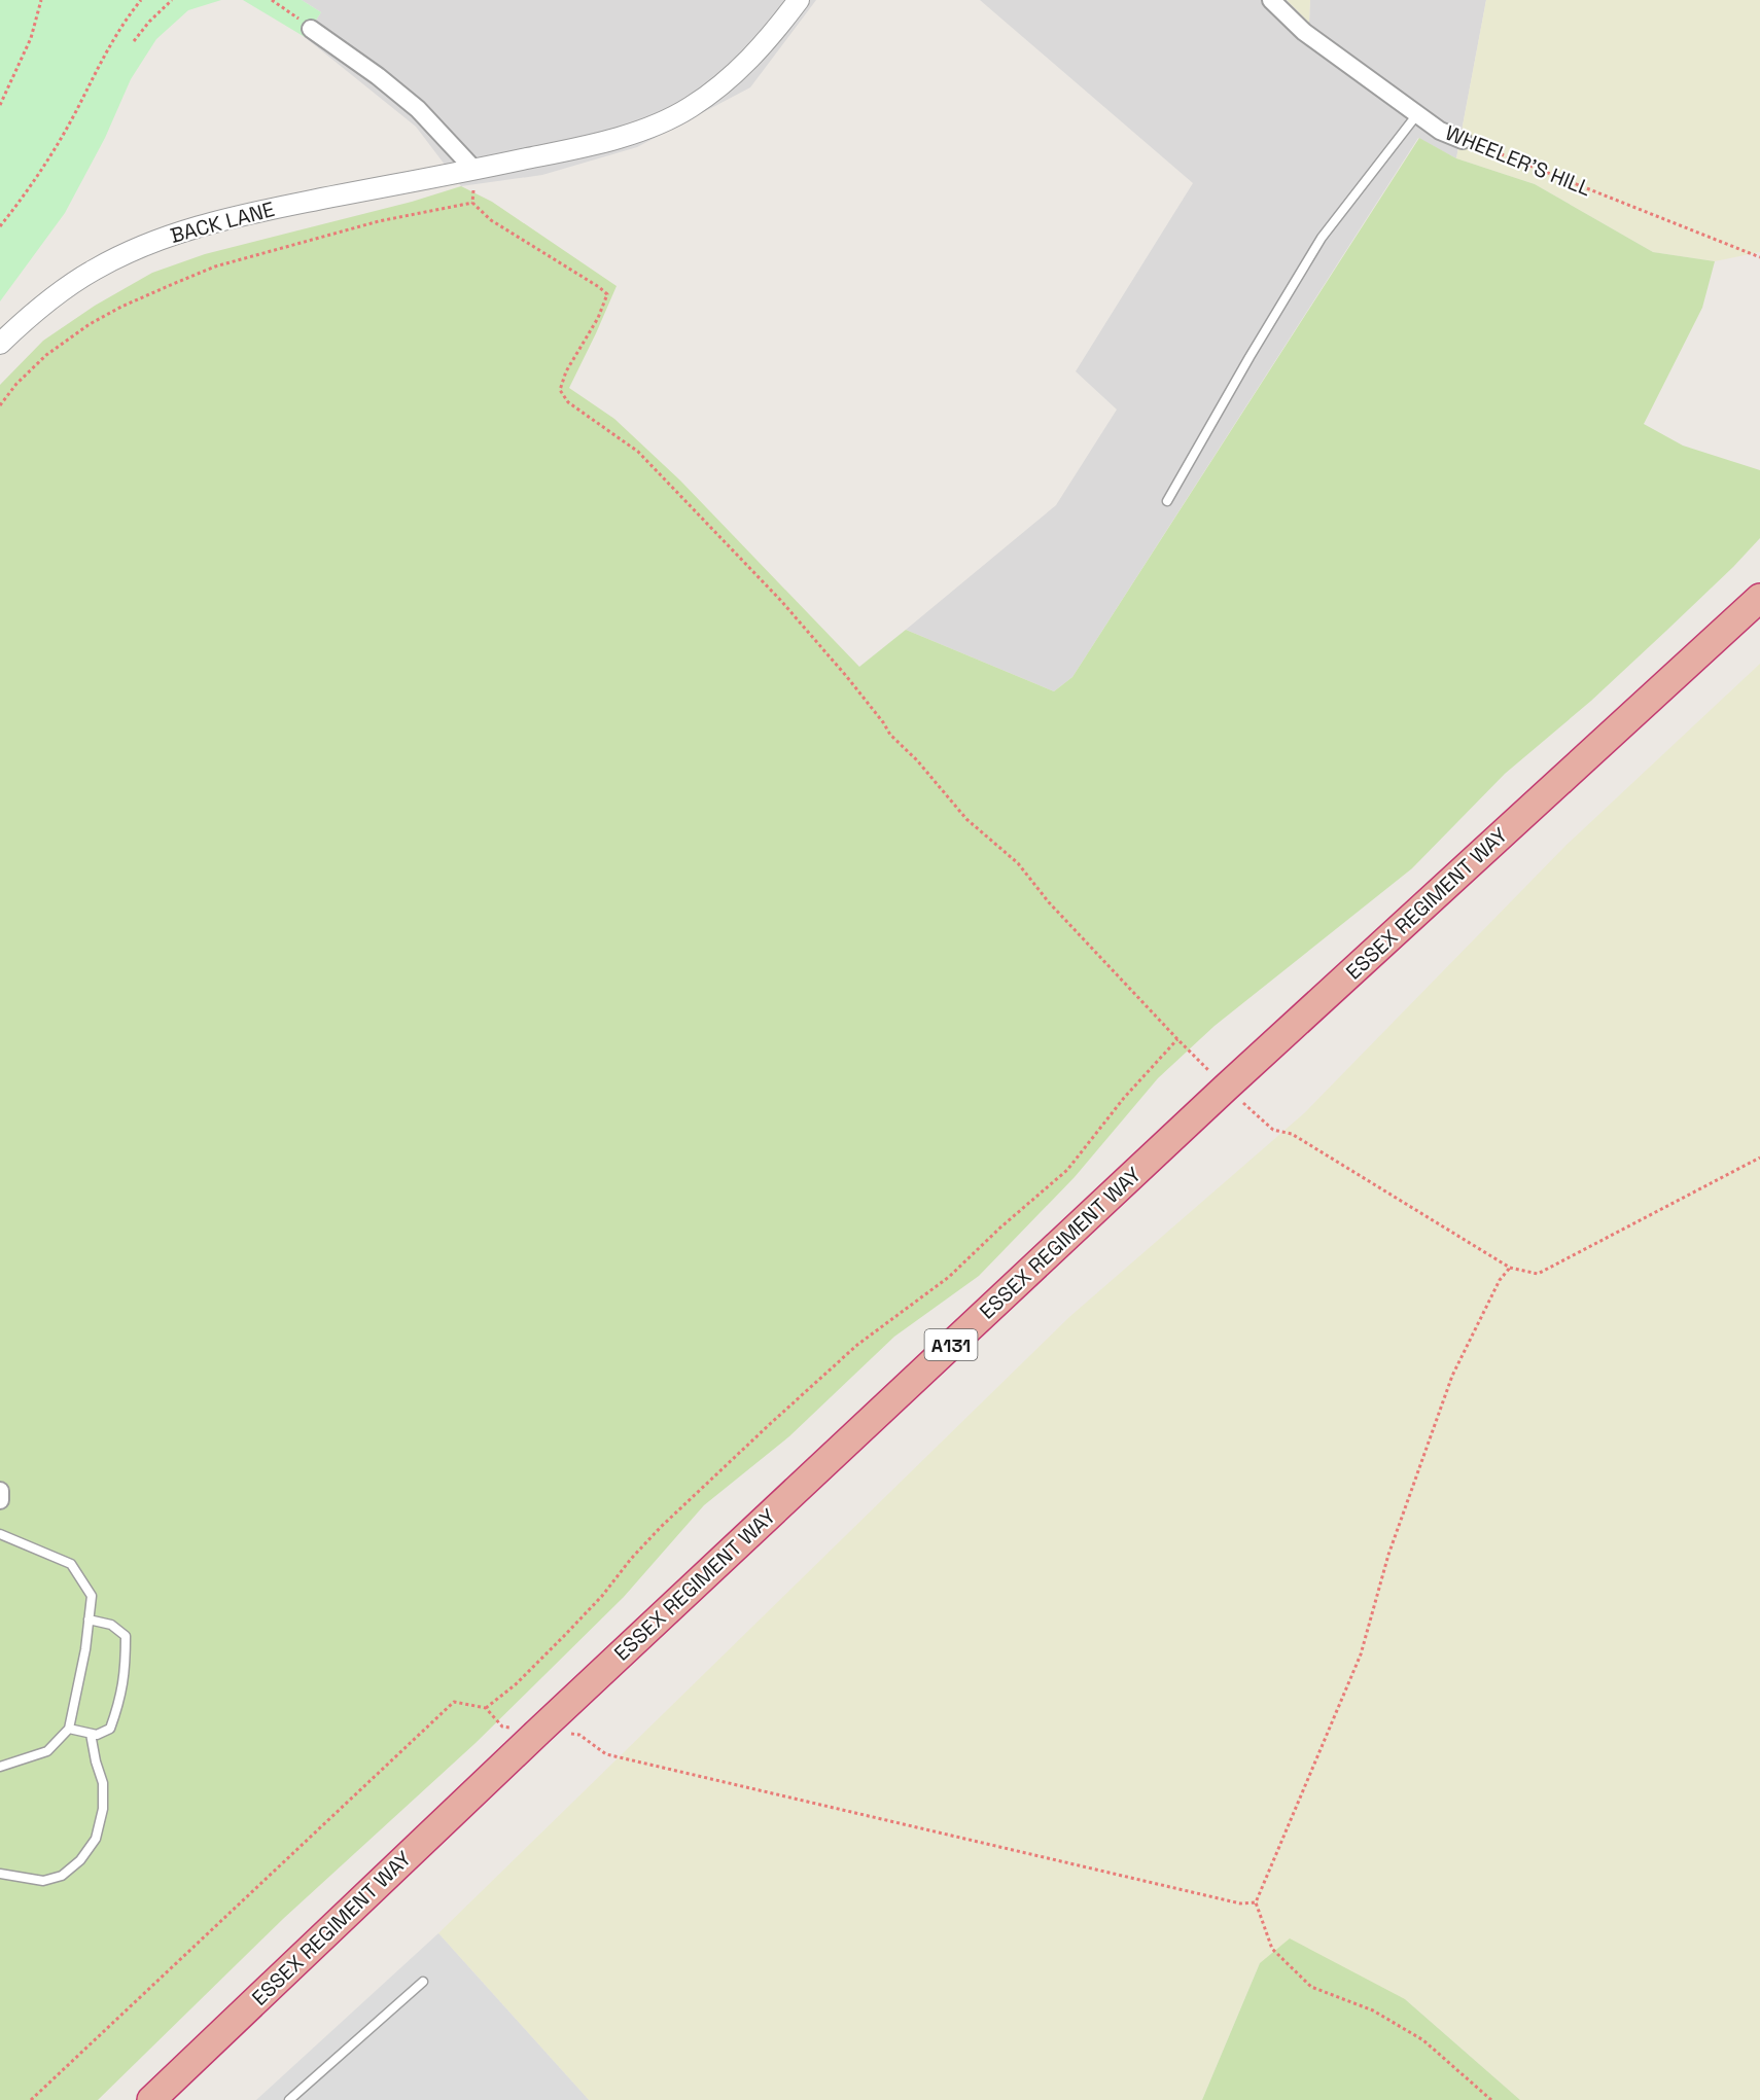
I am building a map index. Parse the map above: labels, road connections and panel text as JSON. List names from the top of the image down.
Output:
{
  "streets": {
    "highway": ["ESSEX REGIMENT WAY", "A131"],
    "street": ["WHEELER'S HILL", "BACK LANE"]
  }
}
